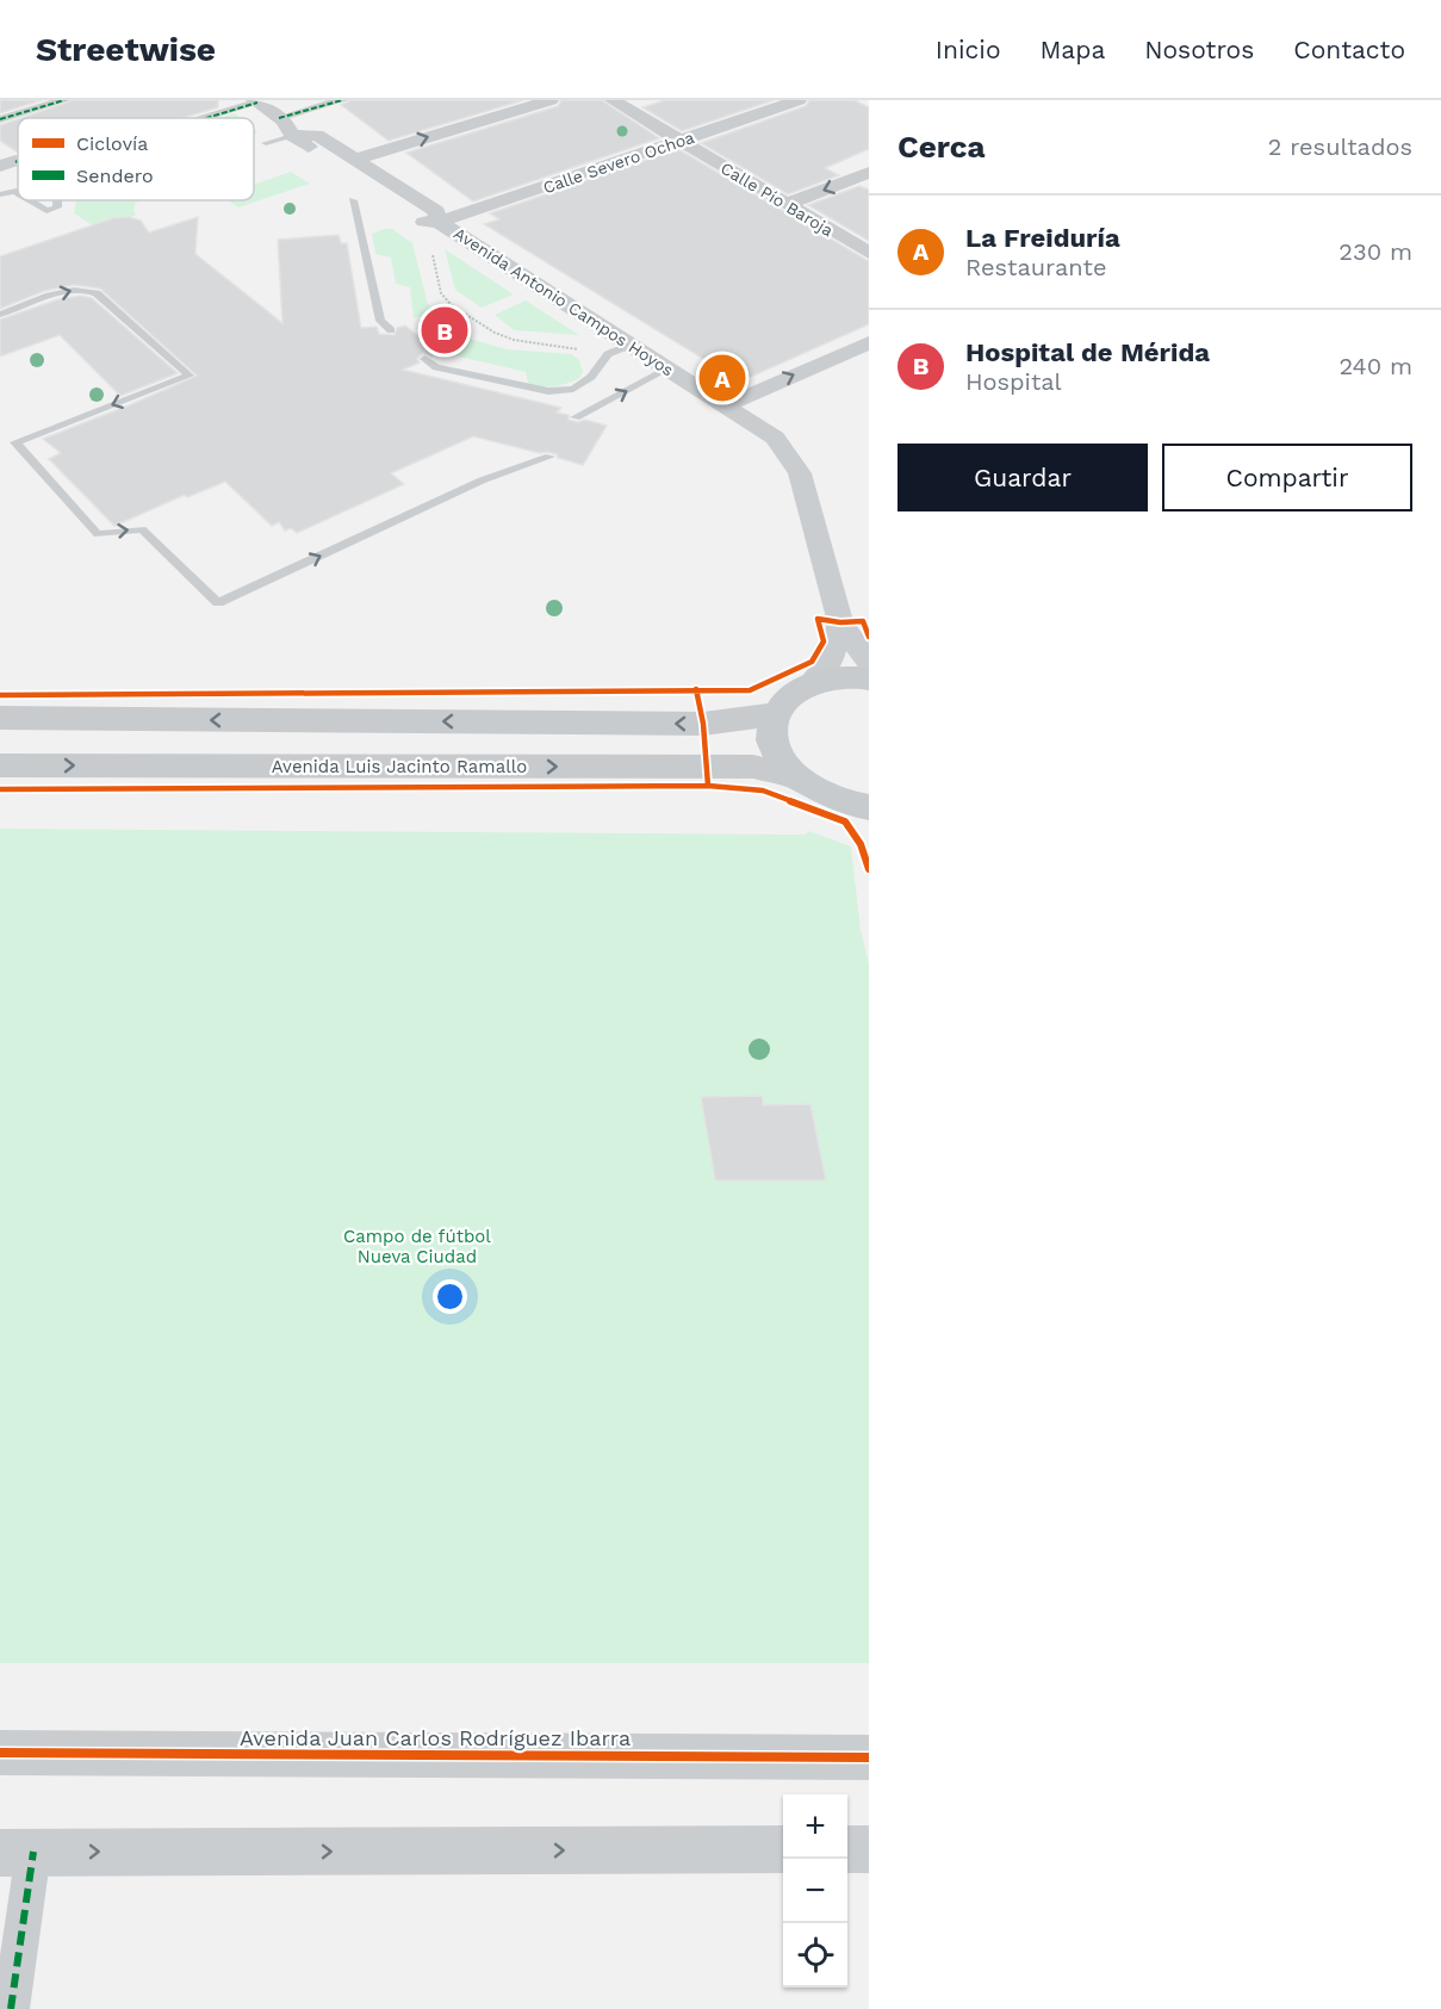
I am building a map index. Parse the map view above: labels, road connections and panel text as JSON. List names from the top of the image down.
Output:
{
  "streets": {
    "main road": ["Avenida Luis Jacinto Ramallo"],
    "street": [
      "Calle Severo Ochoa",
      "Calle Pío Baroja",
      "Avenida Antonio Campos Hoyos",
      "Avenida Juan Carlos Rodríguez Ibarra"
    ]
  },
  "crossings": [
    ["Calle Severo Ochoa", "Calle Pío Baroja"],
    ["Calle Severo Ochoa", "Avenida Antonio Campos Hoyos"]
  ],
  "parks": ["Campo de fútbol Nueva Ciudad"],
  "legend": ["Ciclovía", "Sendero"],
  "page": {
    "header": "Streetwise",
    "nav": [
      "Inicio",
      "Mapa",
      "Nosotros",
      "Contacto"
    ],
    "heading": ["Cerca", "2 resultados"],
    "list": [
      {
        "mark": "A",
        "name": "La Freiduría",
        "note": "Restaurante",
        "value": "230 m"
      },
      {
        "mark": "B",
        "name": "Hospital de Mérida",
        "note": "Hospital",
        "value": "240 m"
      }
    ],
    "pins": ["B", "A"],
    "buttons": ["Guardar", "Compartir"],
    "map_buttons": ["+", "−"]
  }
}
